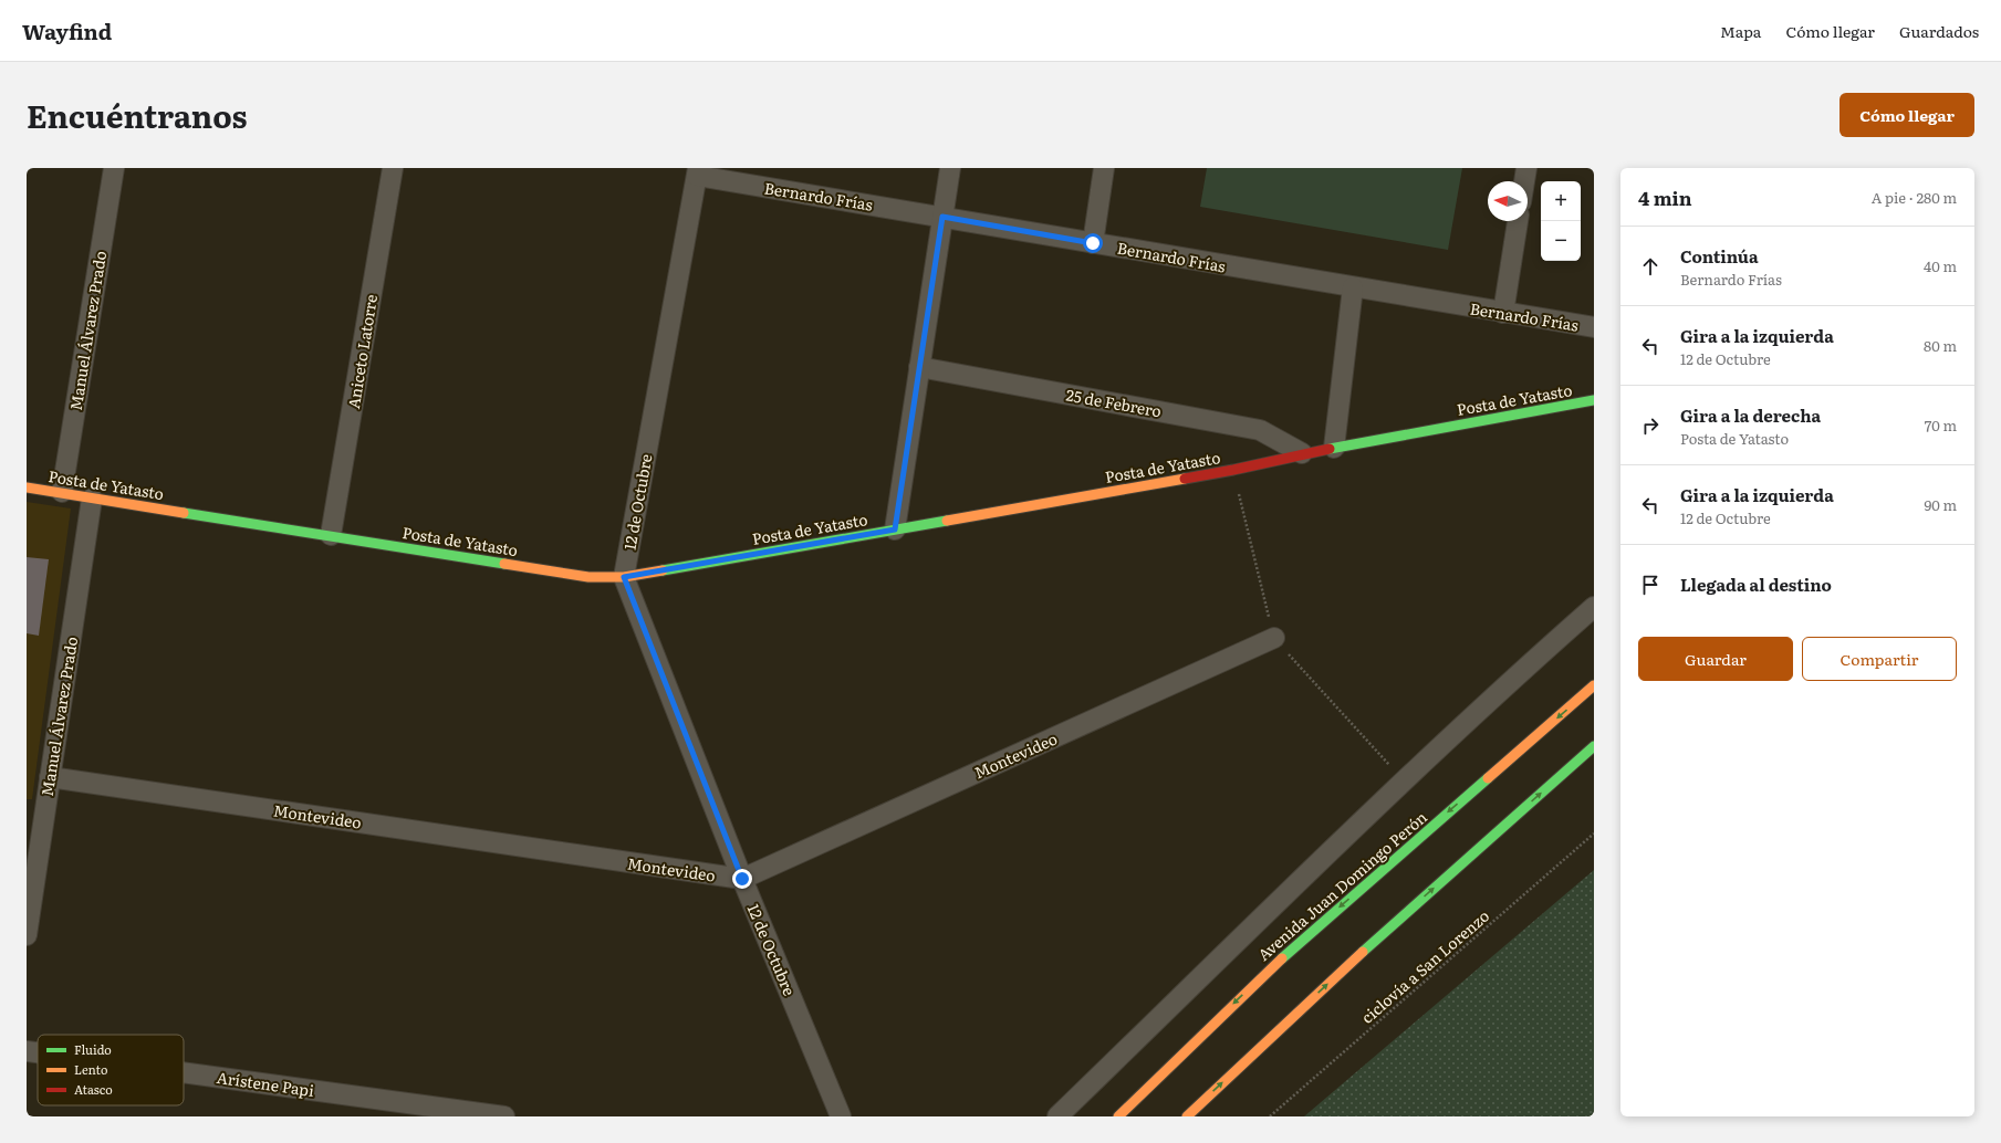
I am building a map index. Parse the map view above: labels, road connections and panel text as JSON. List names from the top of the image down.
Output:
{
  "streets": {
    "street": [
      "Bernardo Frías",
      "Manuel Álvarez Prado",
      "Aniceto Latorre",
      "Posta de Yatasto",
      "25 de Febrero",
      "12 de Octubre",
      "Montevideo",
      "Avenida Juan Domingo Perón",
      "Arístene Papi"
    ],
    "path": ["ciclovía a San Lorenzo"]
  },
  "crossings": [
    ["Bernardo Frías", "12 de Octubre"],
    ["Manuel Álvarez Prado", "Posta de Yatasto"],
    ["Manuel Álvarez Prado", "Montevideo"],
    ["Aniceto Latorre", "Posta de Yatasto"],
    ["Posta de Yatasto", "25 de Febrero"],
    ["Posta de Yatasto", "12 de Octubre"],
    ["12 de Octubre", "Montevideo"]
  ],
  "legend": ["Fluido", "Lento", "Atasco"],
  "north": "left",
  "page": {
    "header": "Wayfind",
    "nav": ["Mapa", "Cómo llegar", "Guardados"],
    "title": "Encuéntranos",
    "buttons": [
      "Cómo llegar",
      ["Guardar", "Compartir"]
    ],
    "heading": ["4 min", "A pie · 280 m"],
    "map_buttons": ["+", "−"],
    "list": [
      ["Continúa", "Bernardo Frías", "40 m"],
      ["Gira a la izquierda", "12 de Octubre", "80 m"],
      ["Gira a la derecha", "Posta de Yatasto", "70 m"],
      ["Gira a la izquierda", "12 de Octubre", "90 m"],
      "Llegada al destino"
    ]
  }
}
